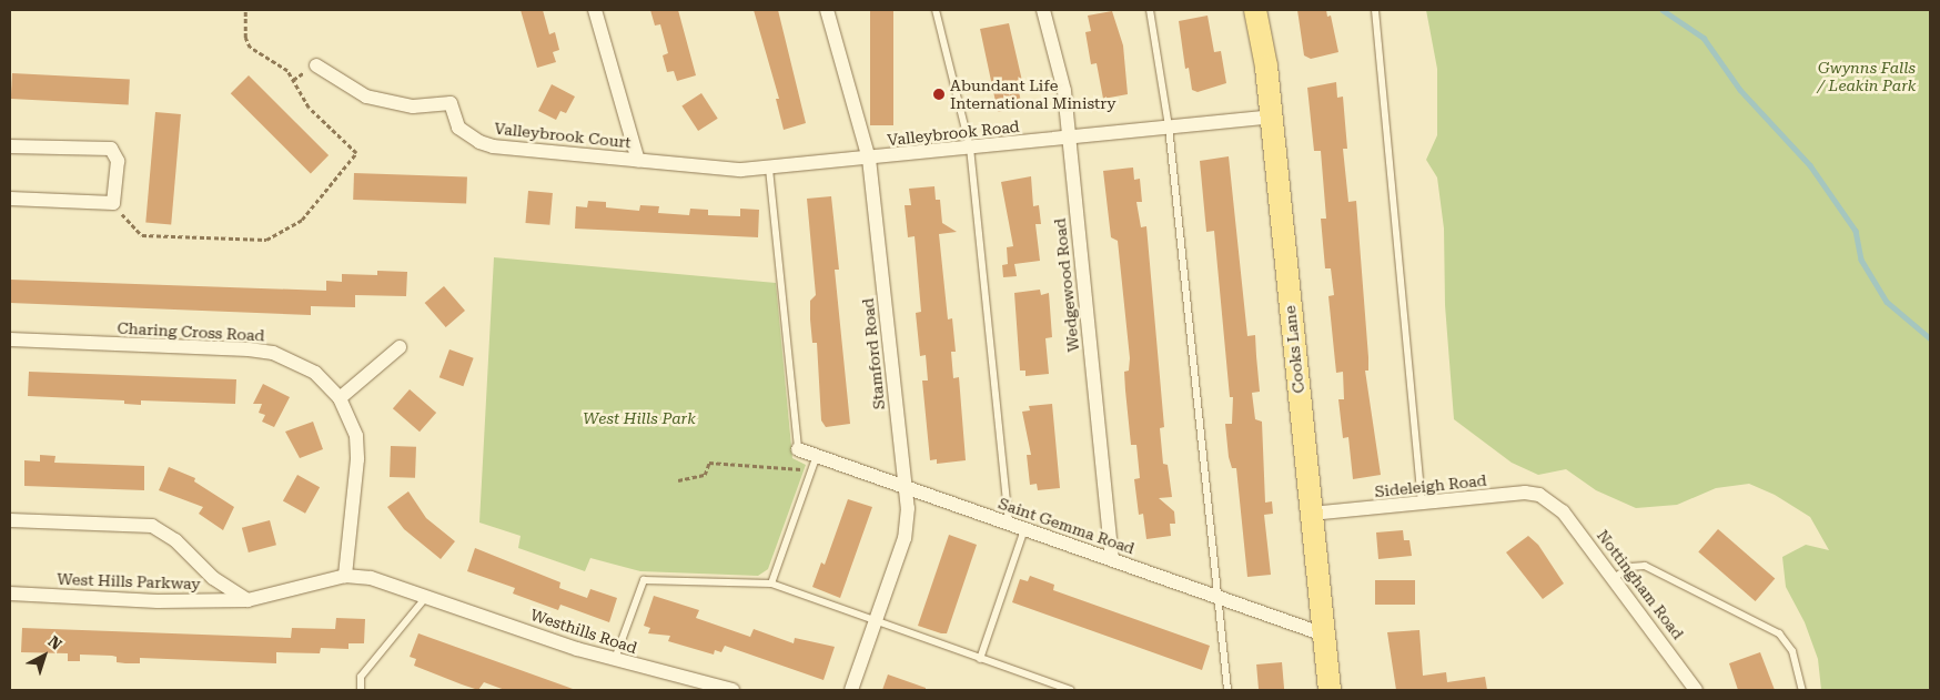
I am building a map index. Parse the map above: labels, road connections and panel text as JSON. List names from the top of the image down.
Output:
{
  "streets": {
    "main road": ["Cooks Lane"],
    "street": [
      "Valleybrook Road",
      "Valleybrook Court",
      "Wedgewood Road",
      "Charing Cross Road",
      "Stamford Road",
      "Sideleigh Road",
      "Saint Gemma Road",
      "West Hills Parkway",
      "Nottingham Road",
      "Westhills Road"
    ]
  },
  "crossings": [
    ["Valleybrook Road", "Valleybrook Court"],
    ["Valleybrook Road", "Wedgewood Road"],
    ["Valleybrook Road", "Cooks Lane"],
    ["Valleybrook Road", "Stamford Road"],
    ["Wedgewood Road", "Saint Gemma Road"],
    ["Charing Cross Road", "West Hills Parkway"],
    ["Cooks Lane", "Sideleigh Road"],
    ["Cooks Lane", "Saint Gemma Road"],
    ["Stamford Road", "Saint Gemma Road"],
    ["Sideleigh Road", "Nottingham Road"],
    ["West Hills Parkway", "Westhills Road"]
  ],
  "parks": ["Gwynns Falls / Leakin Park", "West Hills Park"],
  "places": ["Abundant Life International Ministry"],
  "north": "top right"
}
